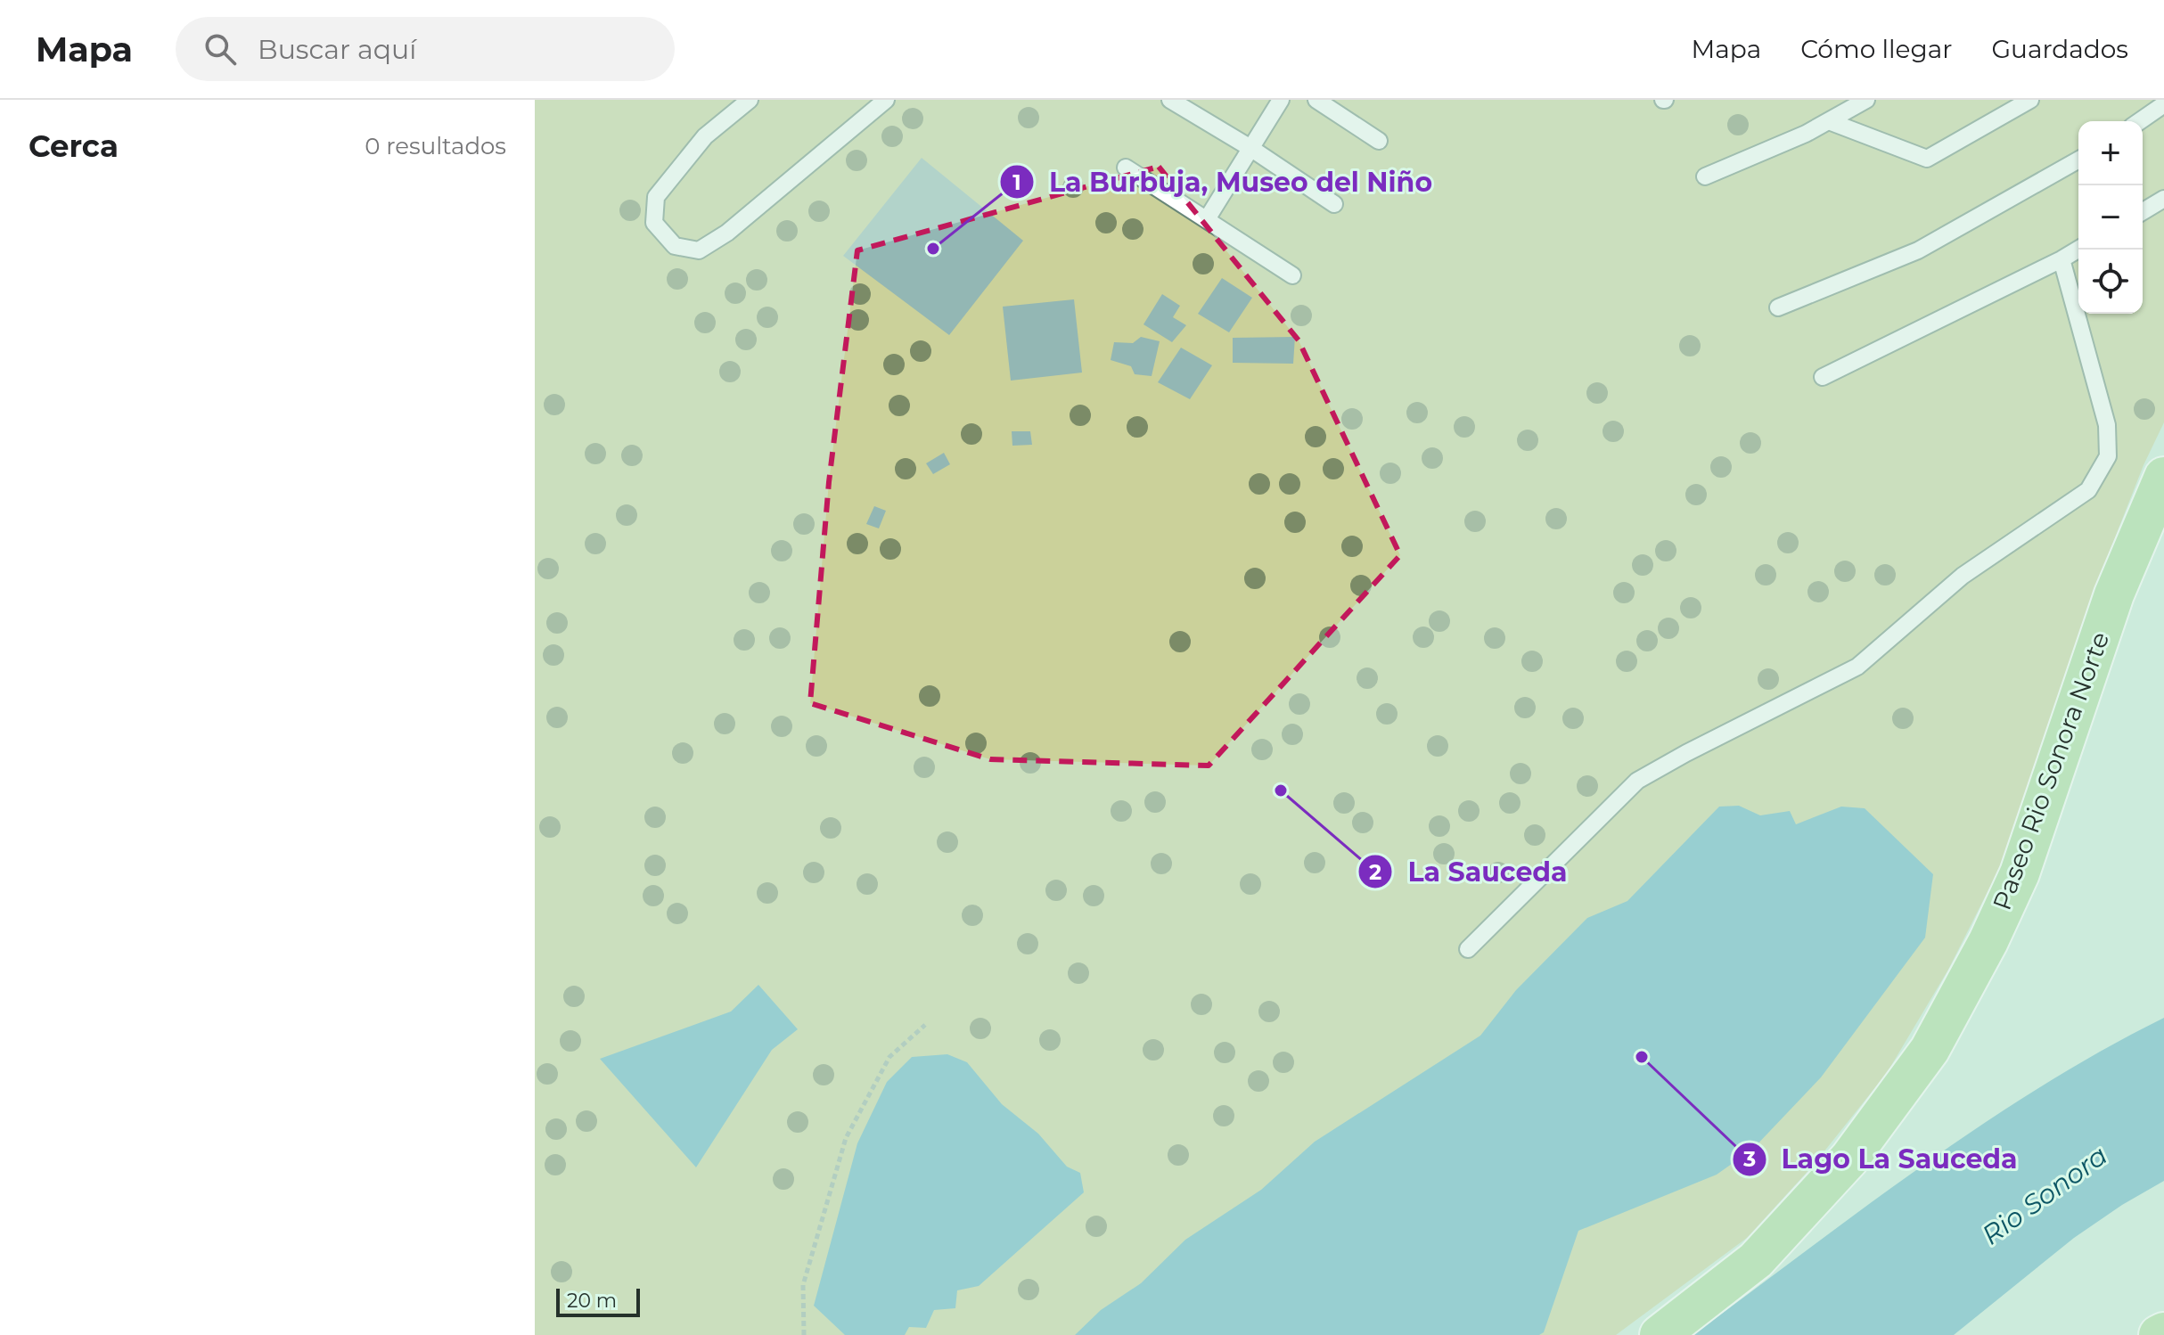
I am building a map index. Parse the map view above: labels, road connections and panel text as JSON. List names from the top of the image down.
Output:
{
  "streets": {
    "main road": ["Paseo Rio Sonora Norte"]
  },
  "water": ["Rio Sonora"],
  "places": ["La Burbuja, Museo del Niño", "La Sauceda", "Lago La Sauceda"],
  "scale_bar": "20 m",
  "page": {
    "header": "Mapa",
    "search": "Buscar aquí",
    "nav": ["Mapa", "Cómo llegar", "Guardados"],
    "heading": ["Cerca", "0 resultados"],
    "map_buttons": ["+", "−"],
    "scale": "20 m"
  }
}
